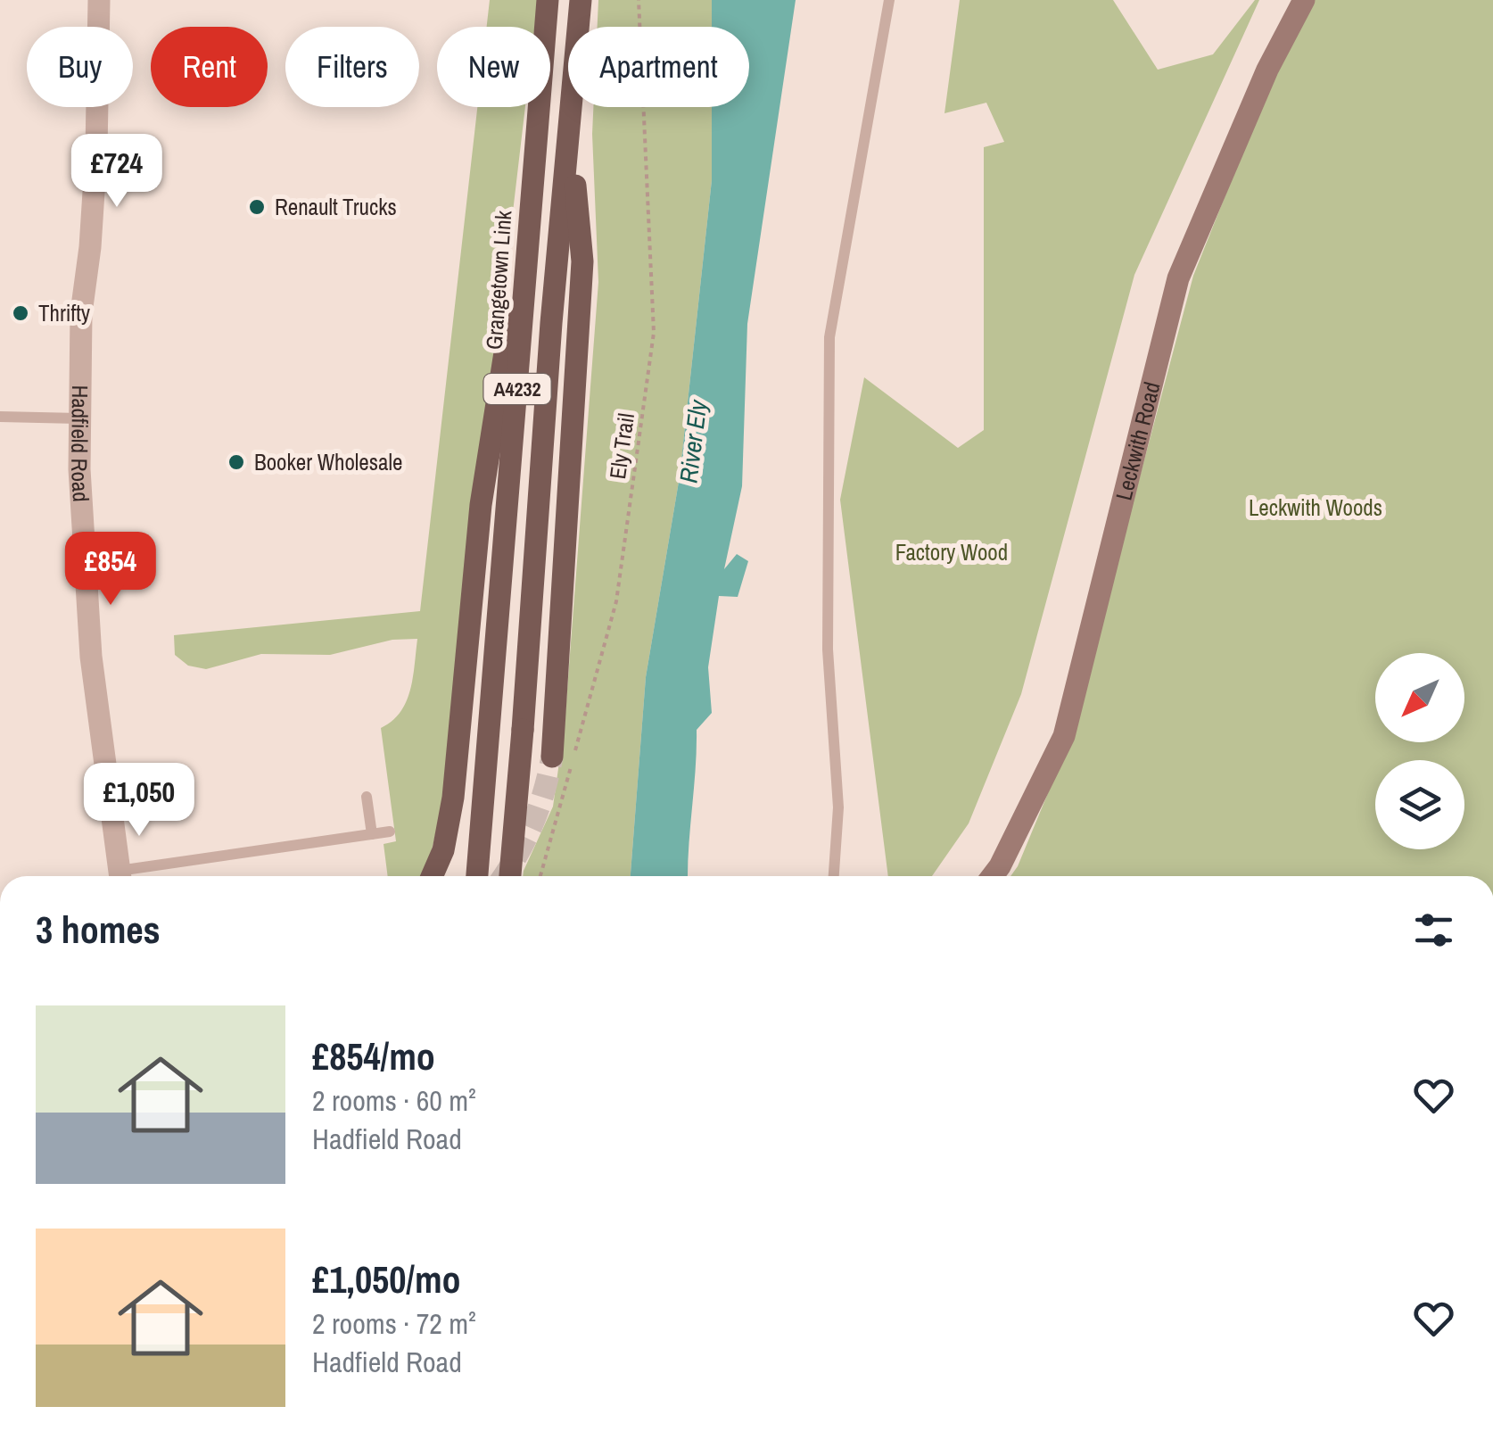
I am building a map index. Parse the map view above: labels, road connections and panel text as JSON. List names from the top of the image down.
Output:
{
  "streets": {
    "main road": ["Grangetown Link", "A4232", "Leckwith Road"],
    "street": ["Hadfield Road"],
    "path": ["Ely Trail"]
  },
  "water": ["River Ely"],
  "parks": ["Leckwith Woods", "Factory Wood"],
  "places": ["Renault Trucks", "Thrifty", "Booker Wholesale"],
  "north": "bottom left",
  "page": {
    "chip": [
      "Buy",
      "Rent",
      "Filters",
      "New",
      "Apartment"
    ],
    "price": ["£724", "£854", "£1,050"],
    "heading": "3 homes",
    "list": [
      {
        "name": "£854/mo",
        "note": "2 rooms · 60 m² · Hadfield Road"
      },
      {
        "name": "£1,050/mo",
        "note": "2 rooms · 72 m² · Hadfield Road"
      }
    ]
  }
}
